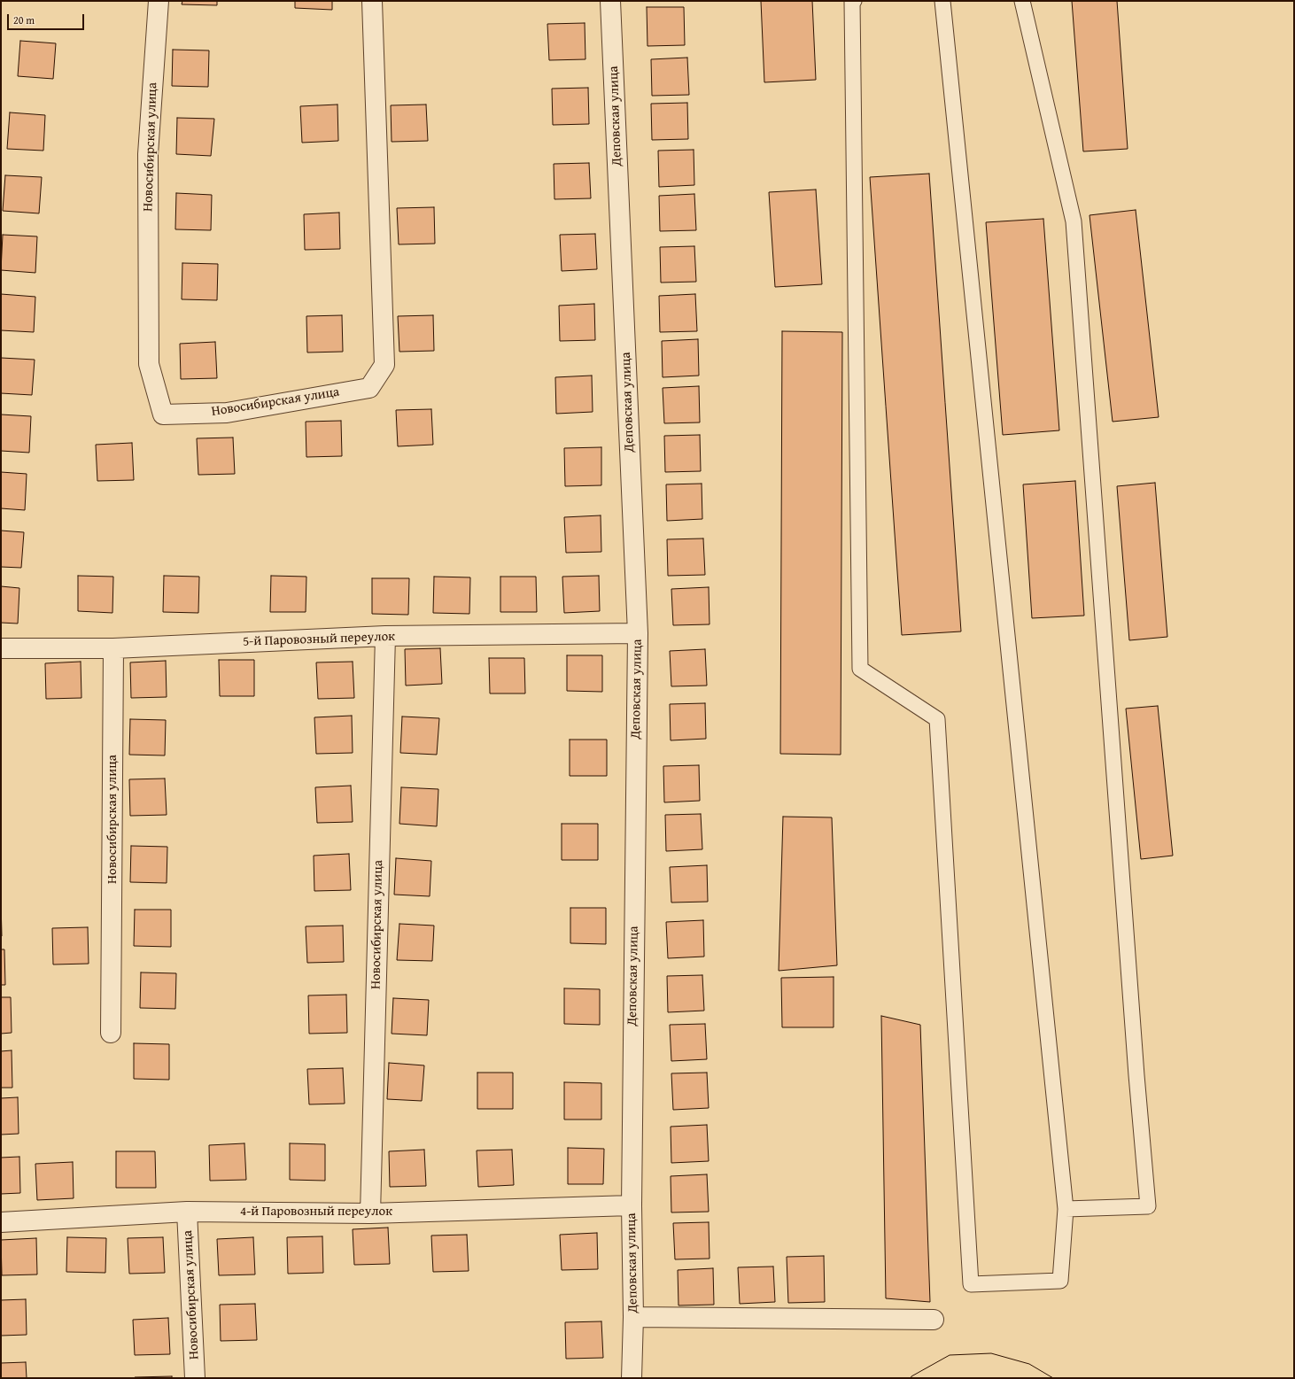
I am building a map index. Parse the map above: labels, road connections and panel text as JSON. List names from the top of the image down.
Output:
{
  "streets": {
    "street": [
      "Деповская улица",
      "Новосибирская улица",
      "5-й Паровозный переулок",
      "4-й Паровозный переулок"
    ]
  },
  "crossings": [
    ["Деповская улица", "5-й Паровозный переулок"],
    ["Деповская улица", "4-й Паровозный переулок"],
    ["Новосибирская улица", "5-й Паровозный переулок"],
    ["Новосибирская улица", "4-й Паровозный переулок"]
  ],
  "scale_bar": "20 m"
}
